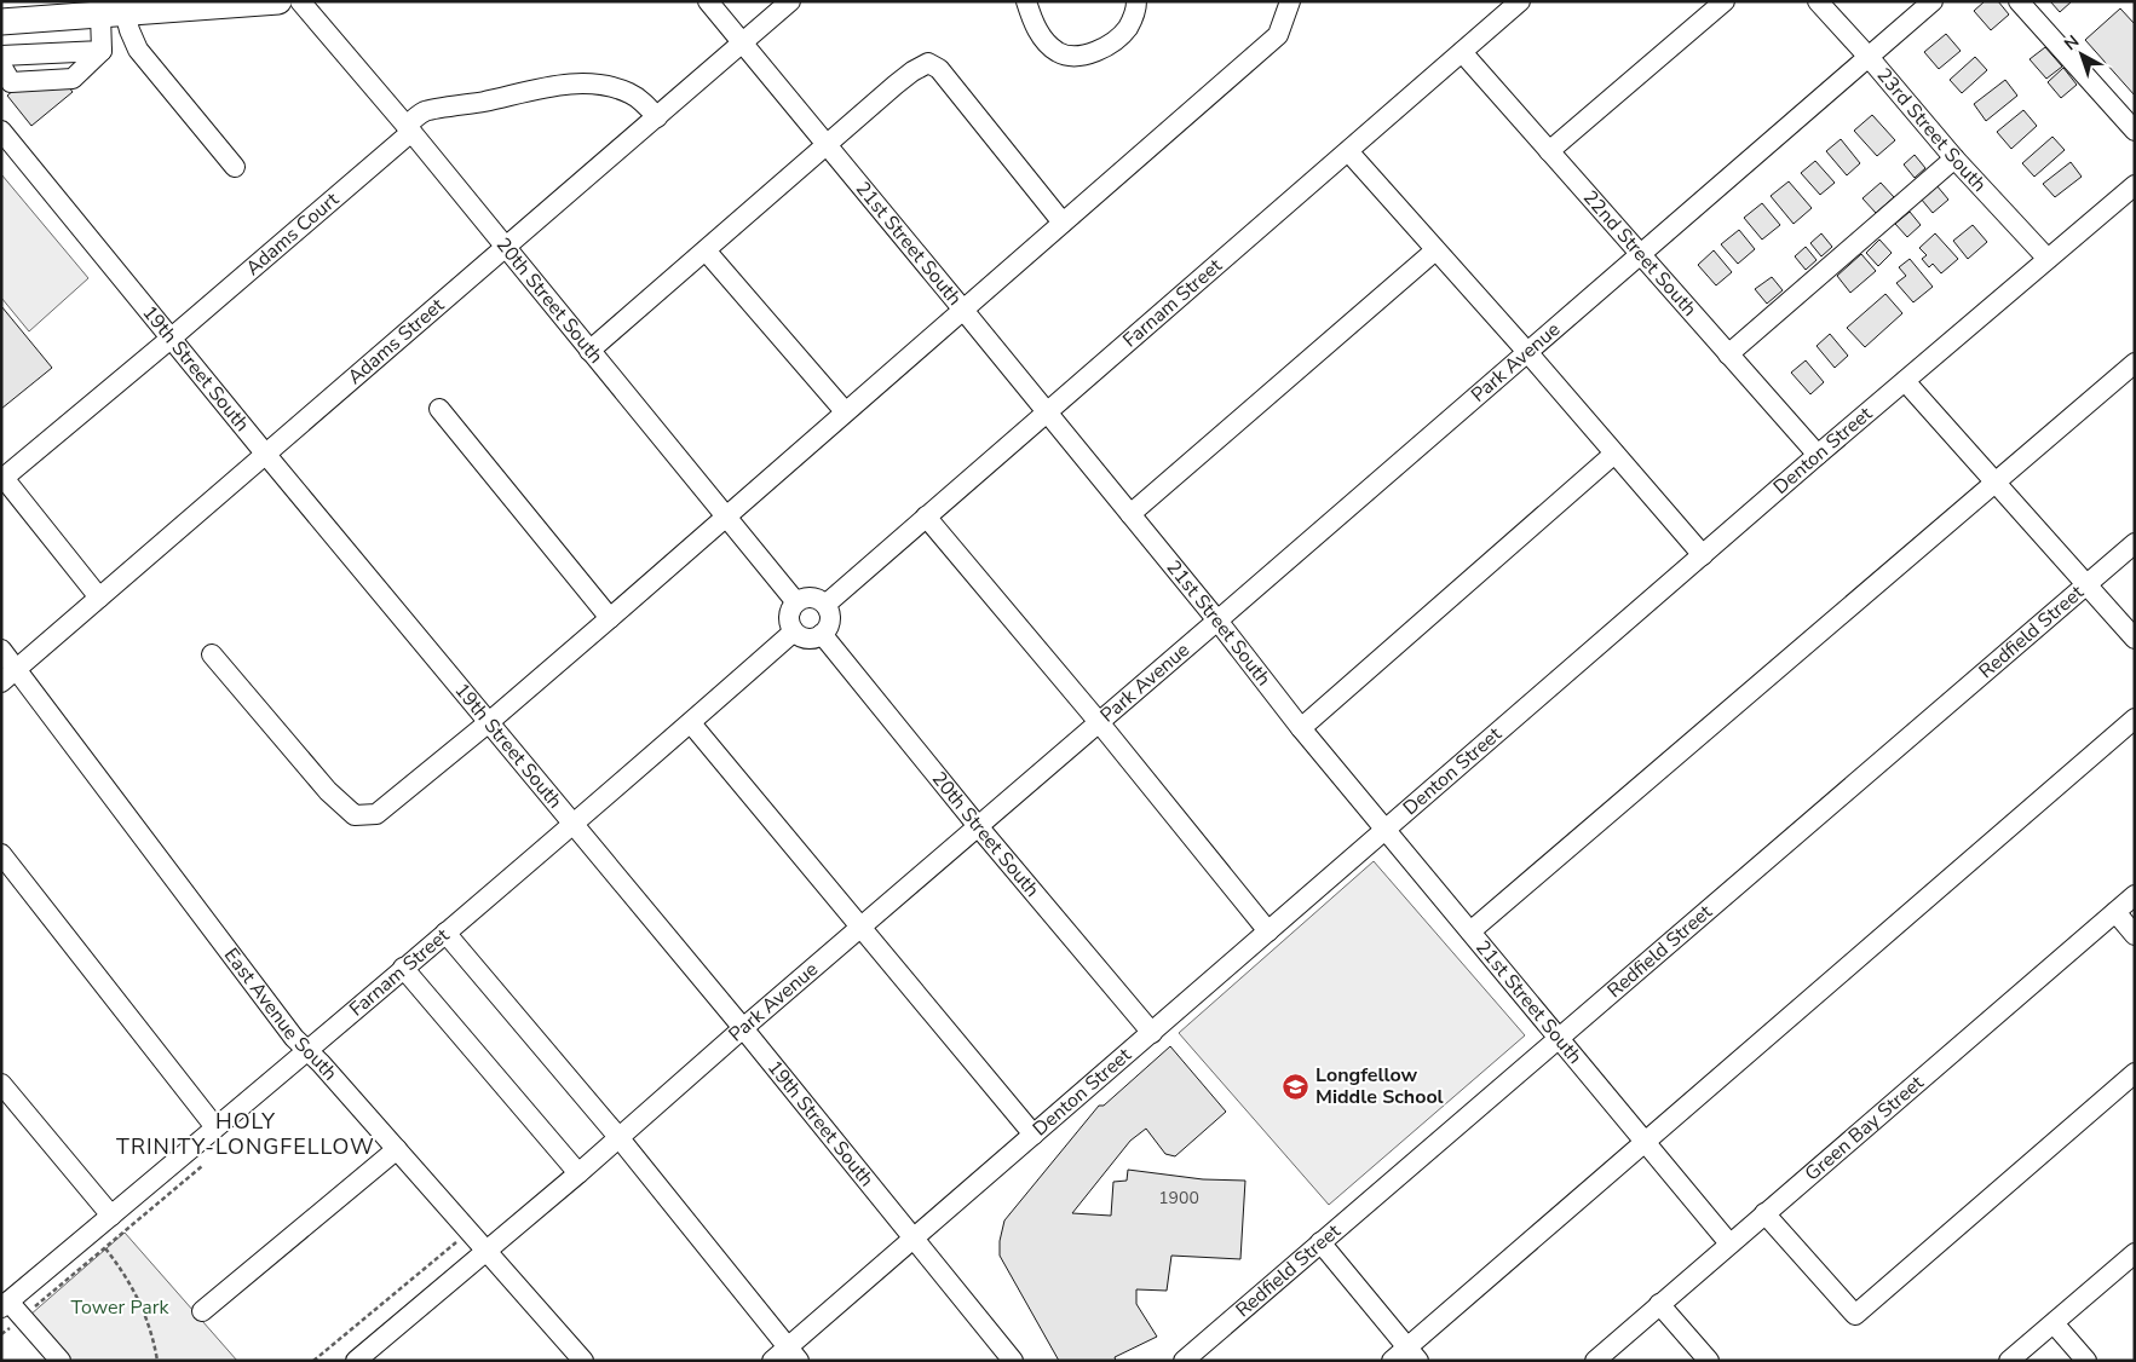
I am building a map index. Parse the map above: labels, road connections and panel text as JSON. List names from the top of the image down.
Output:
{
  "streets": {
    "street": [
      "23rd Street South",
      "Adams Court",
      "21st Street South",
      "22nd Street South",
      "20th Street South",
      "Farnam Street",
      "Adams Street",
      "Park Avenue",
      "19th Street South",
      "Denton Street",
      "Redfield Street",
      "East Avenue South",
      "Green Bay Street"
    ]
  },
  "crossings": [
    ["23rd Street South", "Park Avenue"],
    ["23rd Street South", "Denton Street"],
    ["Adams Court", "20th Street South"],
    ["Adams Court", "Adams Street"],
    ["Adams Court", "19th Street South"],
    ["21st Street South", "Farnam Street"],
    ["21st Street South", "Adams Street"],
    ["21st Street South", "Park Avenue"],
    ["21st Street South", "Denton Street"],
    ["21st Street South", "Redfield Street"],
    ["21st Street South", "Green Bay Street"],
    ["22nd Street South", "Farnam Street"],
    ["22nd Street South", "Park Avenue"],
    ["22nd Street South", "Denton Street"],
    ["20th Street South", "Farnam Street"],
    ["20th Street South", "Adams Street"],
    ["20th Street South", "Park Avenue"],
    ["20th Street South", "Denton Street"],
    ["Farnam Street", "19th Street South"],
    ["Farnam Street", "East Avenue South"],
    ["Adams Street", "19th Street South"],
    ["Adams Street", "East Avenue South"],
    ["Park Avenue", "19th Street South"],
    ["Park Avenue", "East Avenue South"],
    ["19th Street South", "Denton Street"]
  ],
  "districts": ["HOLY TRINITY-LONGFELLOW"],
  "parks": ["Tower Park"],
  "places": {
    "school or university": ["Longfellow Middle School"]
  },
  "house_numbers": ["1900"],
  "north": "top left"
}
